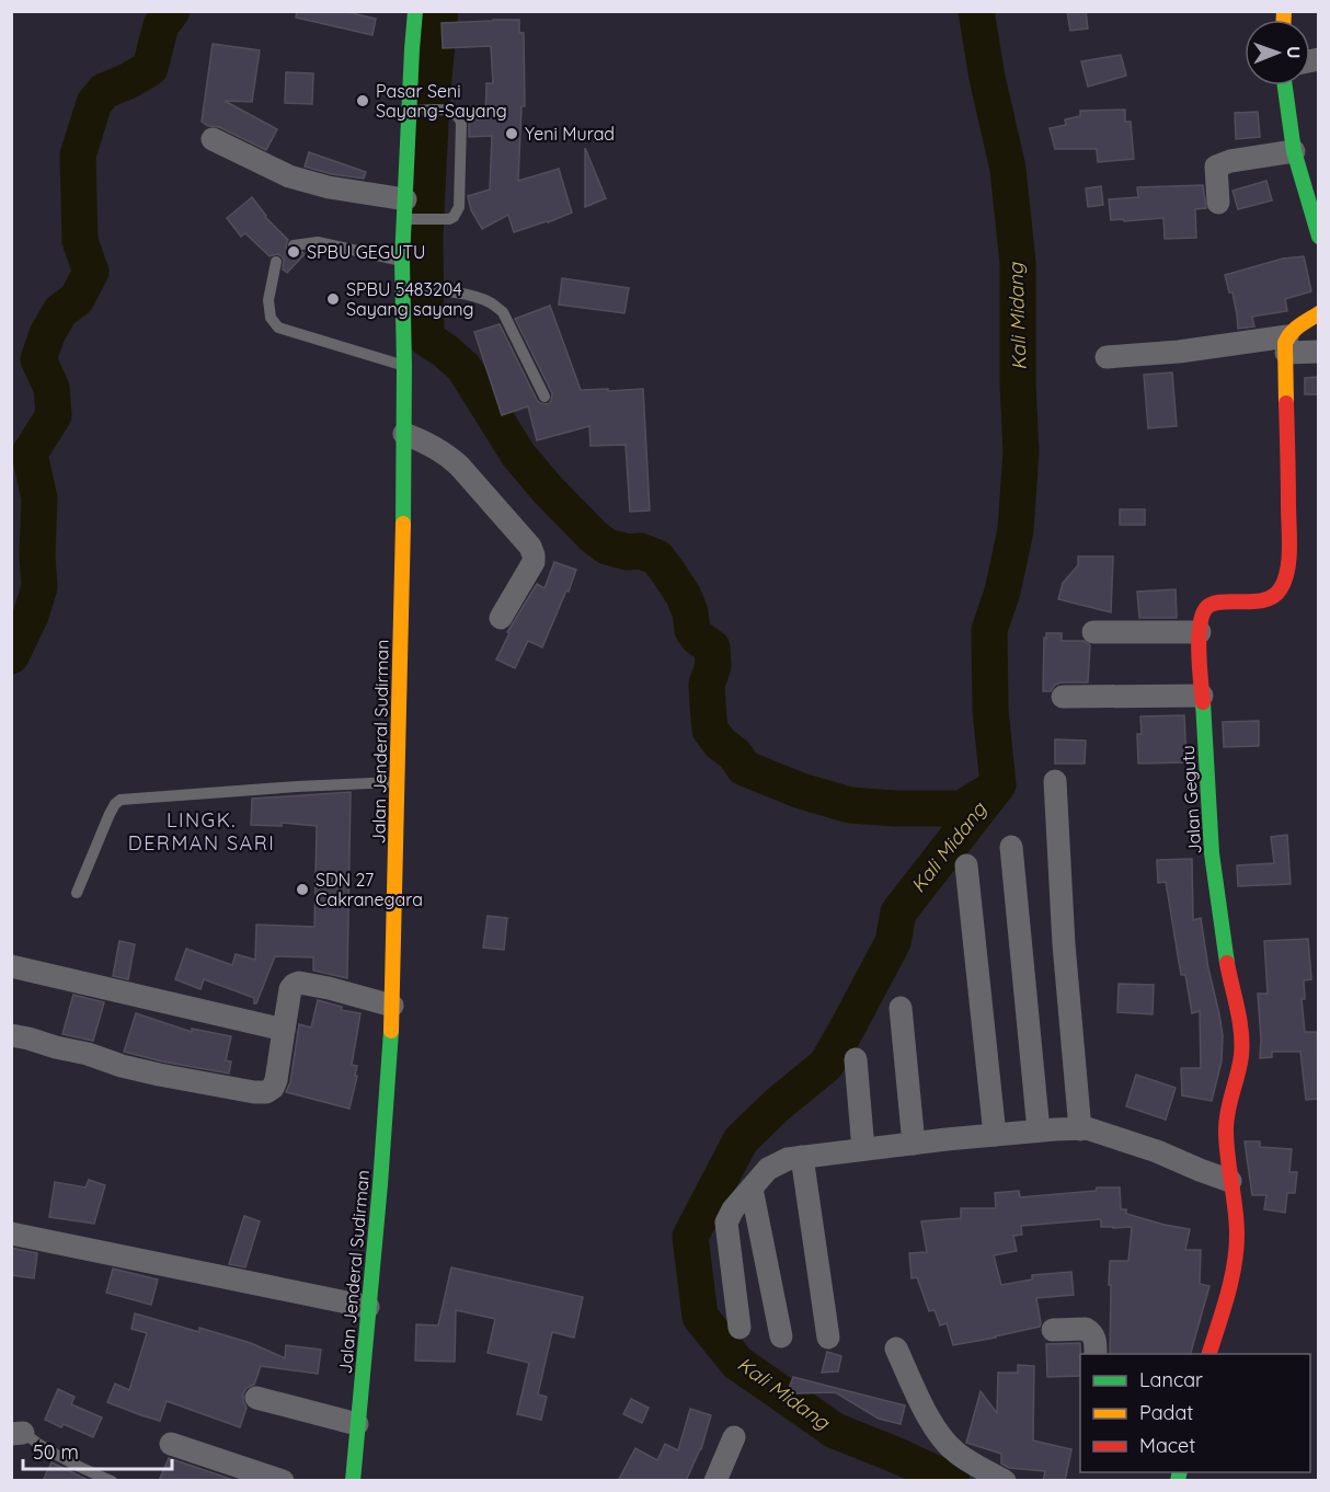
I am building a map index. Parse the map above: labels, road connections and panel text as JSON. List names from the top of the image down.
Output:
{
  "streets": {
    "main road": ["Jalan Jenderal Sudirman", "Jalan Gegutu"]
  },
  "districts": ["LINGK. DERMAN SARI"],
  "water": ["Kali Midang"],
  "places": [
    "Pasar Seni Sayang-Sayang",
    "Yeni Murad",
    "SPBU GEGUTU",
    "SPBU 5483204 Sayang sayang",
    "SDN 27 Cakranegara"
  ],
  "legend": ["Lancar", "Padat", "Macet"],
  "scale_bar": "50 m",
  "north": "right"
}
